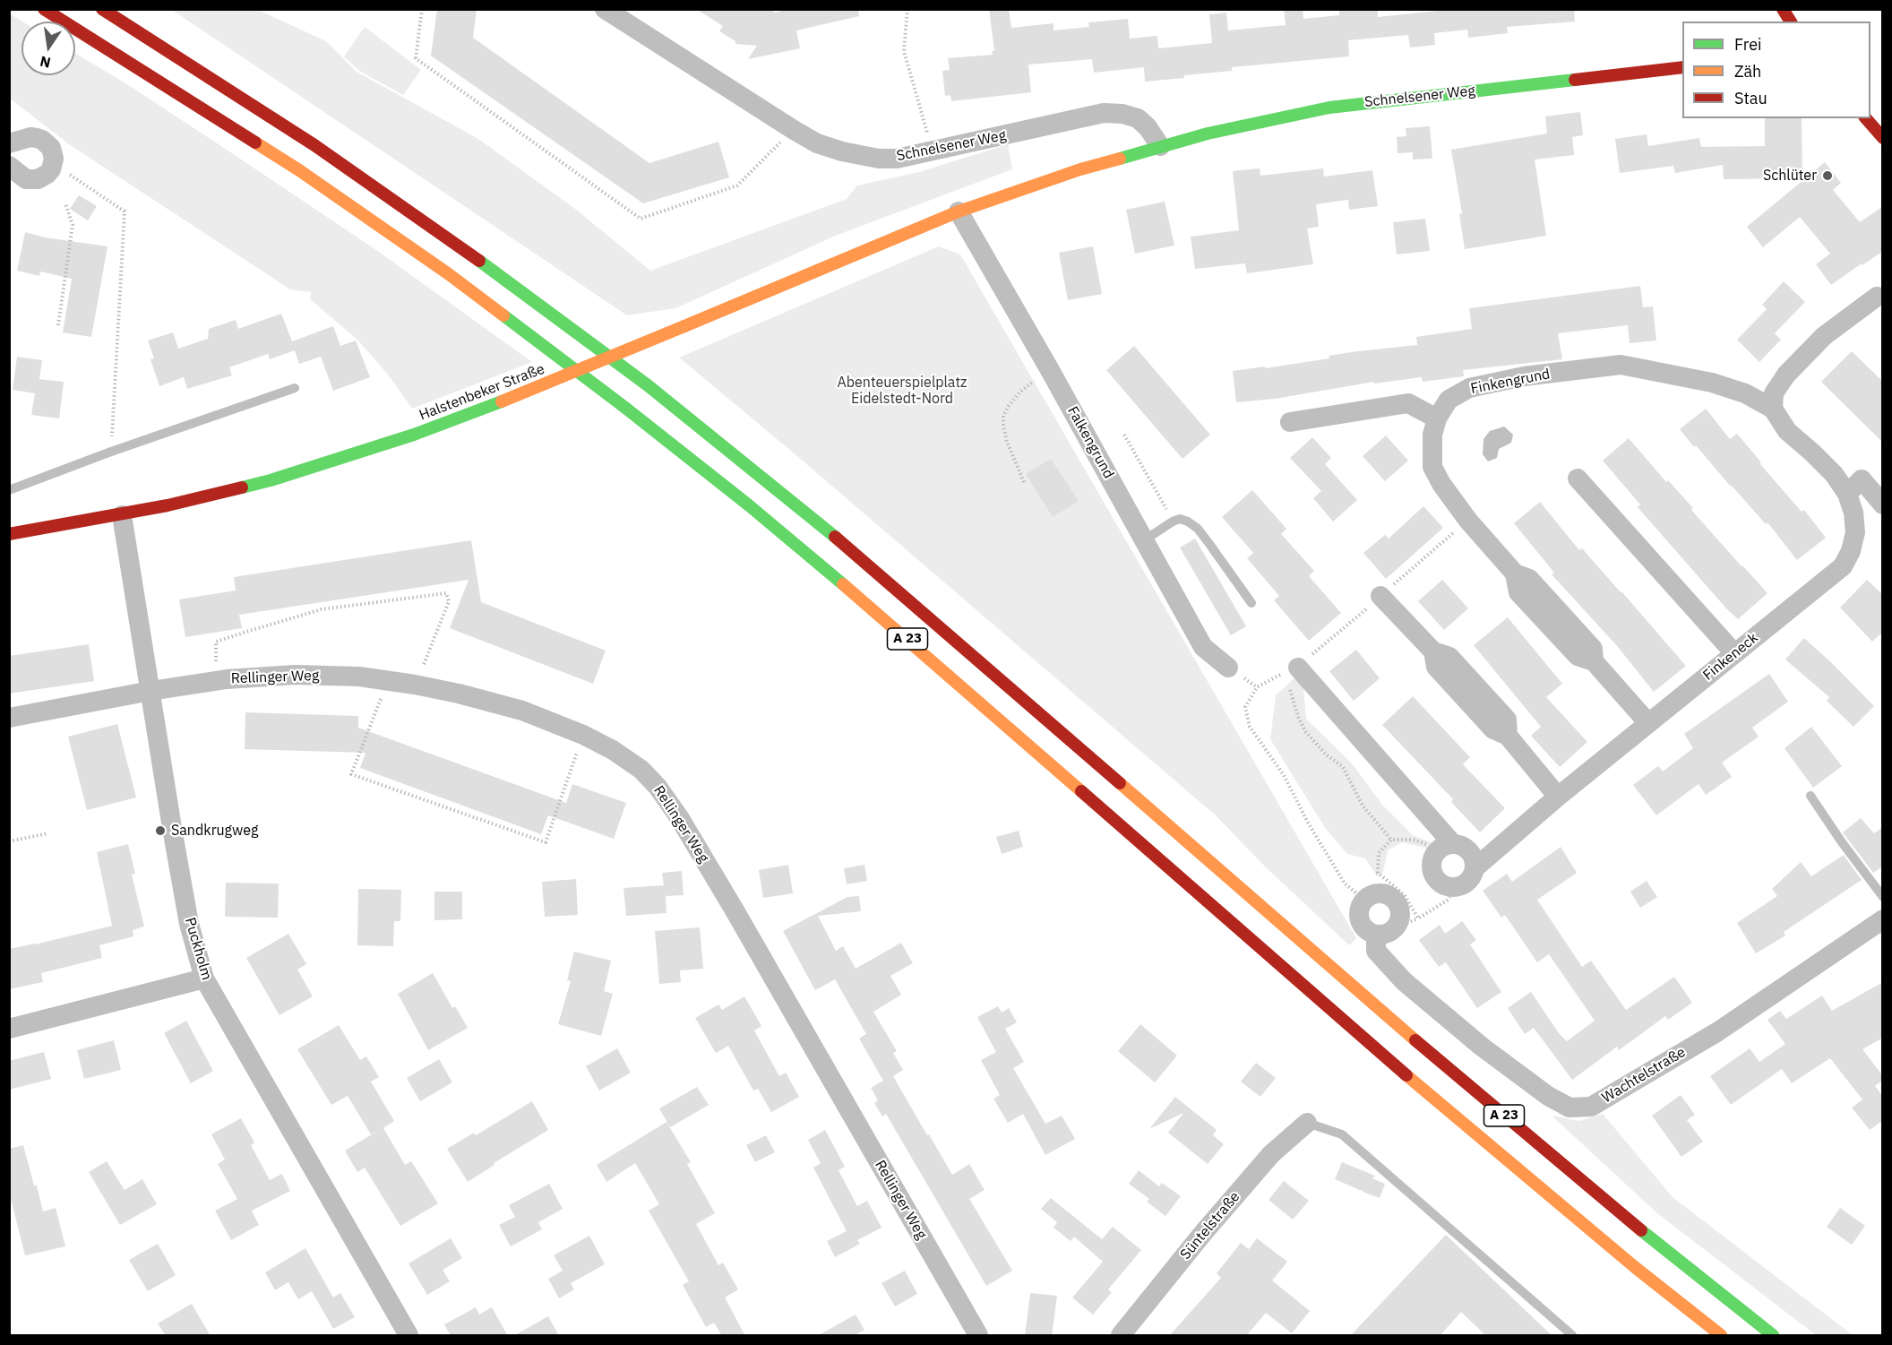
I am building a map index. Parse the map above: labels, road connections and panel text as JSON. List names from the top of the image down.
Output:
{
  "streets": {
    "main road": ["Schnelsener Weg", "Halstenbeker Straße", "A 23"],
    "street": [
      "Finkengrund",
      "Falkengrund",
      "Finkeneck",
      "Rellinger Weg",
      "Puckholm",
      "Wachtelstraße",
      "Süntelstraße"
    ]
  },
  "crossings": [
    ["Schnelsener Weg", "Halstenbeker Straße"],
    ["Schnelsener Weg", "Falkengrund"],
    ["Finkengrund", "Finkeneck"],
    ["Halstenbeker Straße", "Falkengrund"],
    ["Halstenbeker Straße", "Puckholm"],
    ["Rellinger Weg", "Puckholm"]
  ],
  "parks": ["Abenteuerspielplatz Eidelstedt-Nord"],
  "places": ["Schlüter", "Sandkrugweg"],
  "legend": ["Frei", "Zäh", "Stau"],
  "north": "bottom"
}
